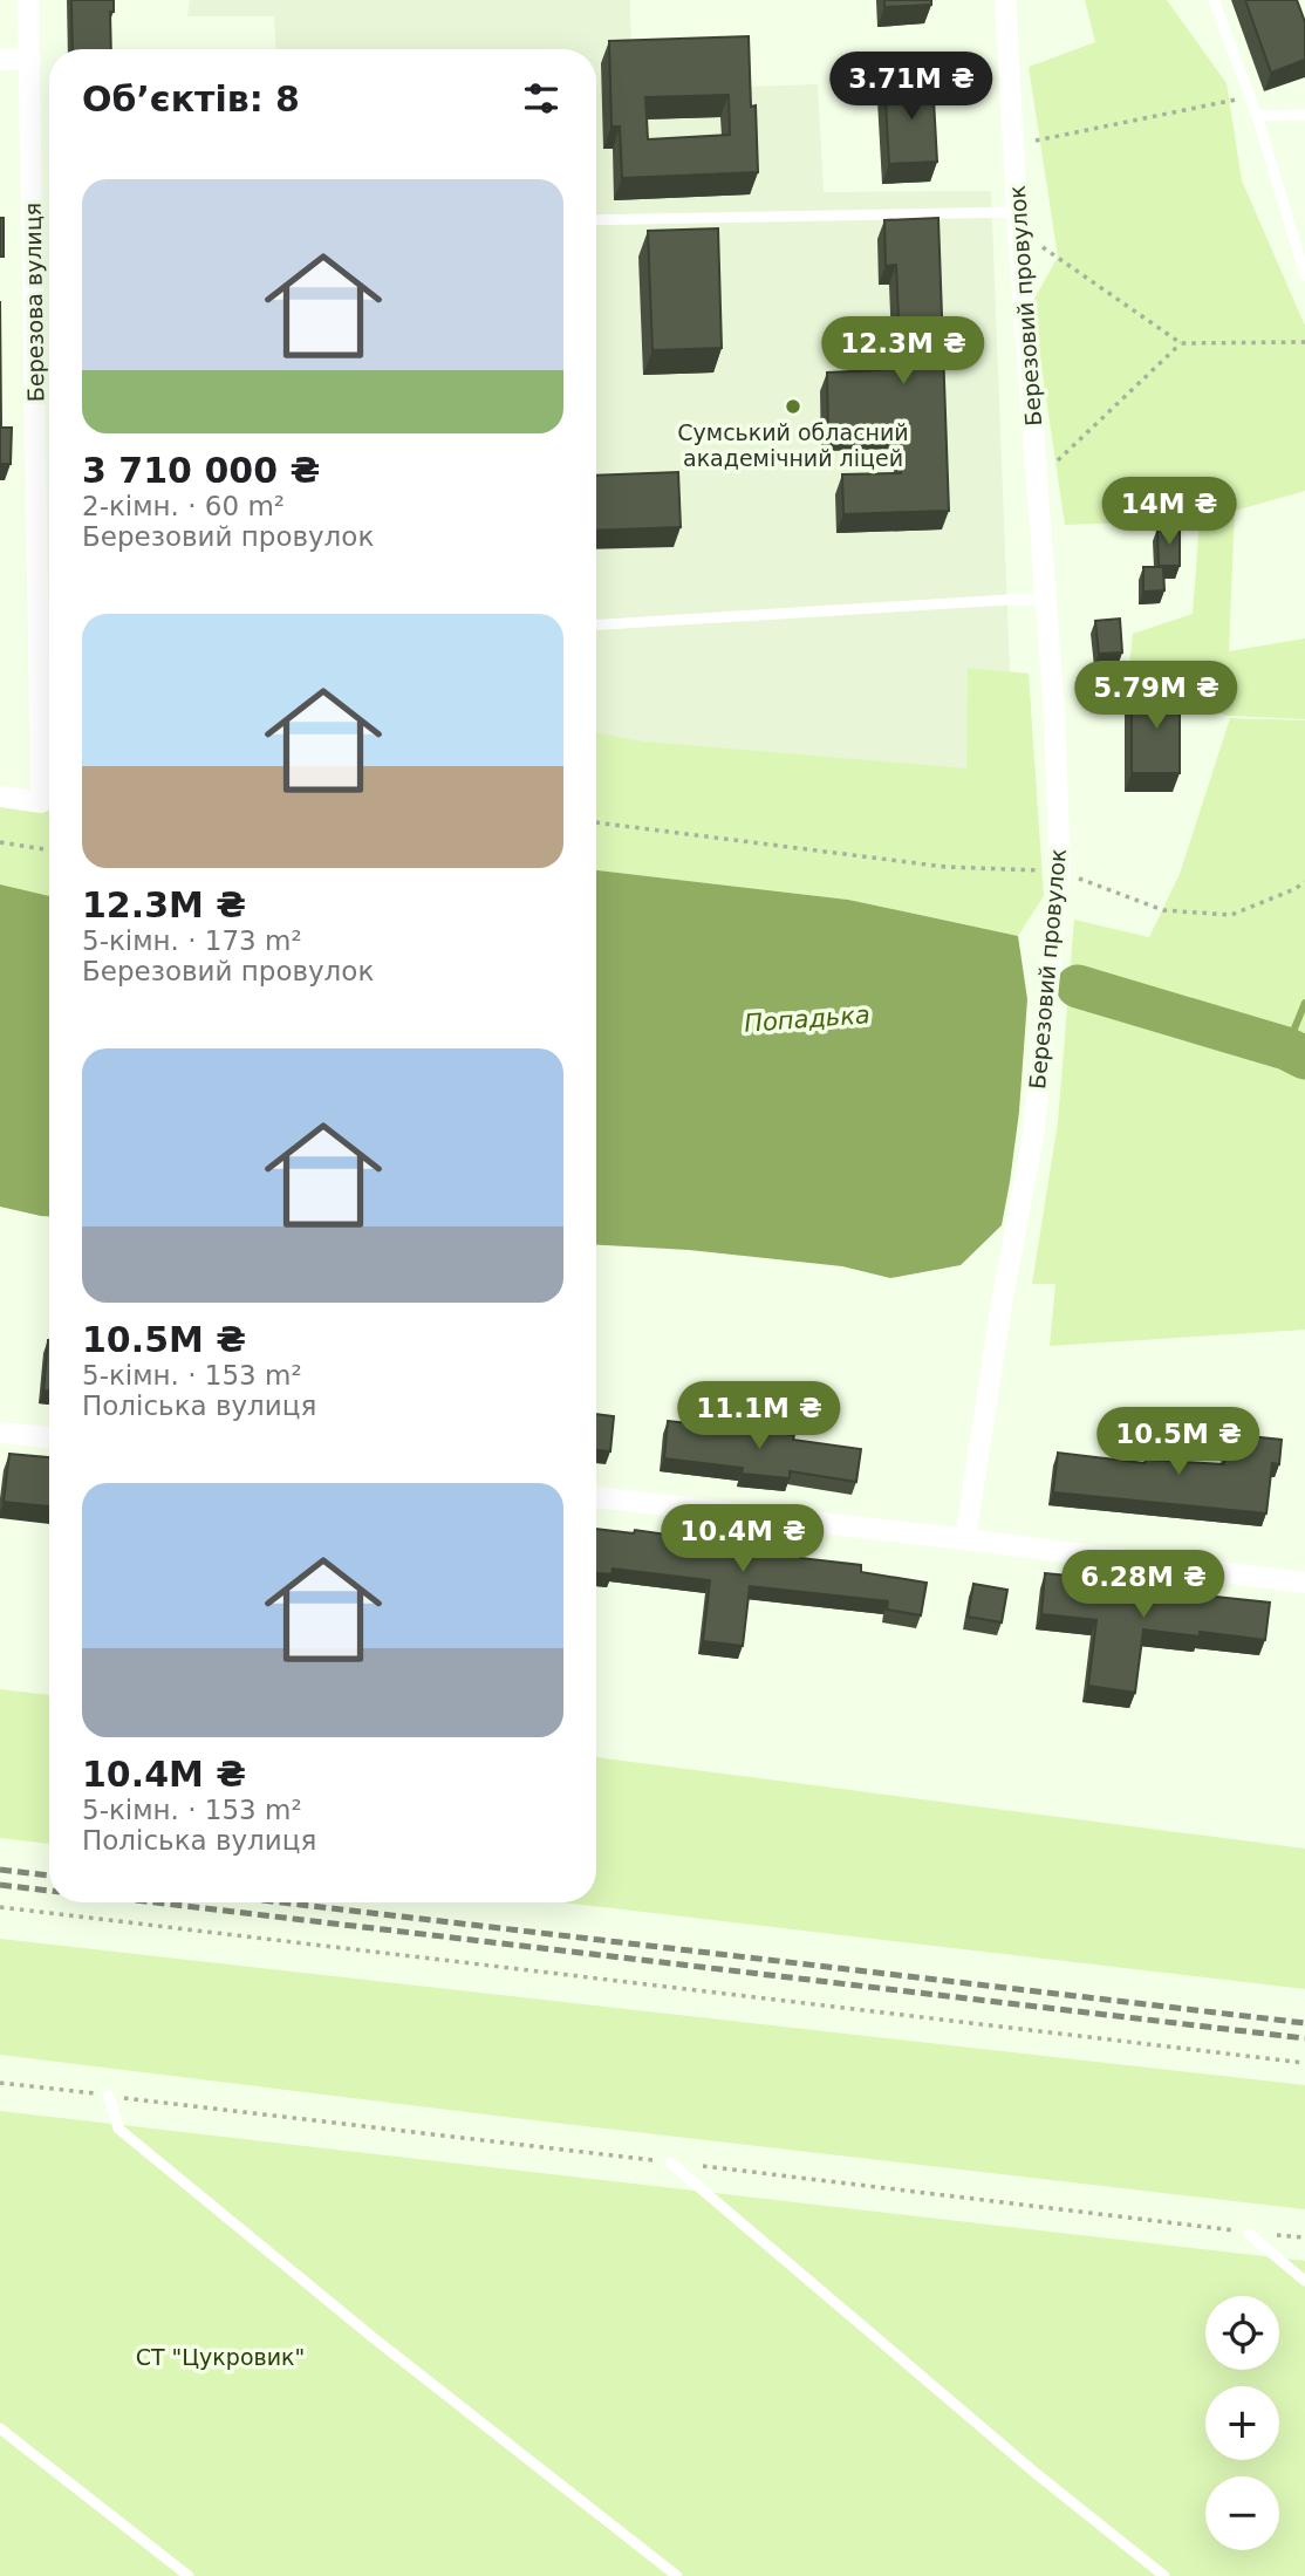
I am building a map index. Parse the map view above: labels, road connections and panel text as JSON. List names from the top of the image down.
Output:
{
  "streets": {
    "street": ["Березова вулиця", "Березовий провулок"]
  },
  "water": ["Попадька"],
  "parks": ["СТ \"Цукровик\""],
  "places": ["Сумський обласний академічний ліцей"],
  "page": {
    "heading": "Об’єктів: 8",
    "price": [
      "3.71M ₴",
      "12.3M ₴",
      "14M ₴",
      "5.79M ₴",
      "11.1M ₴",
      "10.5M ₴",
      "10.4M ₴",
      "6.28M ₴"
    ],
    "list": [
      {
        "name": "3 710 000 ₴",
        "note": "2-кімн. · 60 m² · Березовий провулок"
      },
      {
        "name": "12.3M ₴",
        "note": "5-кімн. · 173 m² · Березовий провулок"
      },
      {
        "name": "10.5M ₴",
        "note": "5-кімн. · 153 m² · Поліська вулиця"
      },
      {
        "name": "10.4M ₴",
        "note": "5-кімн. · 153 m² · Поліська вулиця"
      }
    ],
    "map_buttons": ["+", "−"]
  }
}
